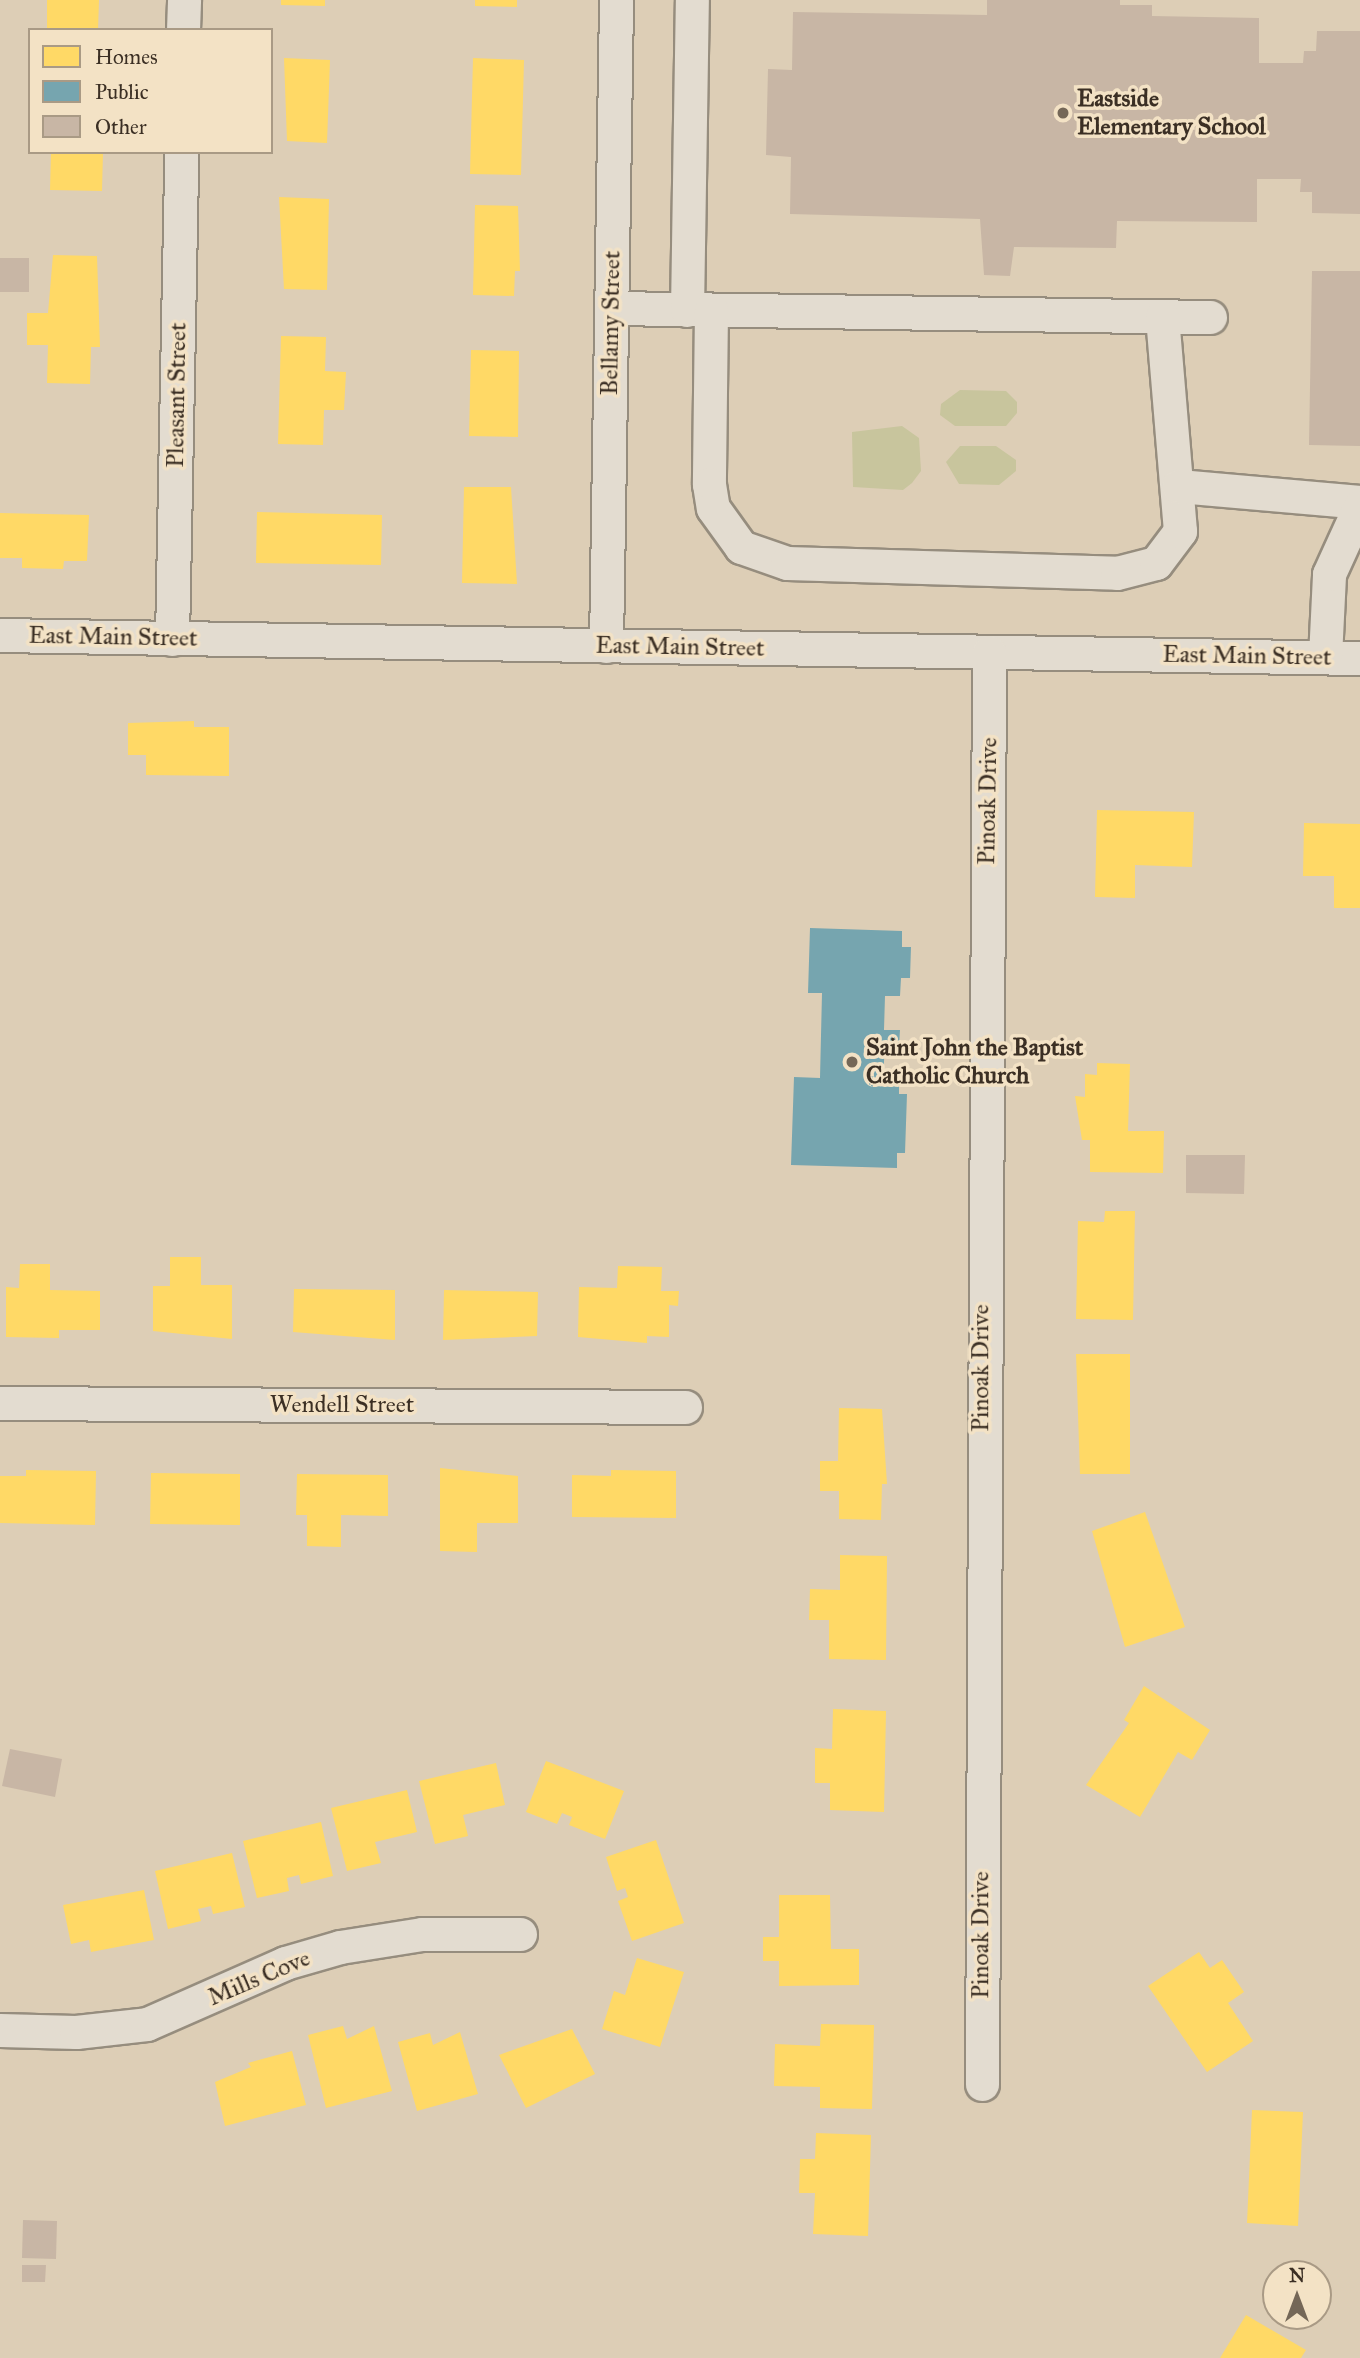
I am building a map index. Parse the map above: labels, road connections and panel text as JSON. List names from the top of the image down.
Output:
{
  "streets": {
    "street": [
      "Bellamy Street",
      "Pleasant Street",
      "East Main Street",
      "Pinoak Drive",
      "Wendell Street",
      "Mills Cove"
    ]
  },
  "crossings": [
    ["Bellamy Street", "East Main Street"],
    ["Pleasant Street", "East Main Street"],
    ["East Main Street", "Pinoak Drive"]
  ],
  "places": ["Eastside Elementary School", "Saint John the Baptist Catholic Church"],
  "legend": ["Homes", "Public", "Other"],
  "north": "top"
}
